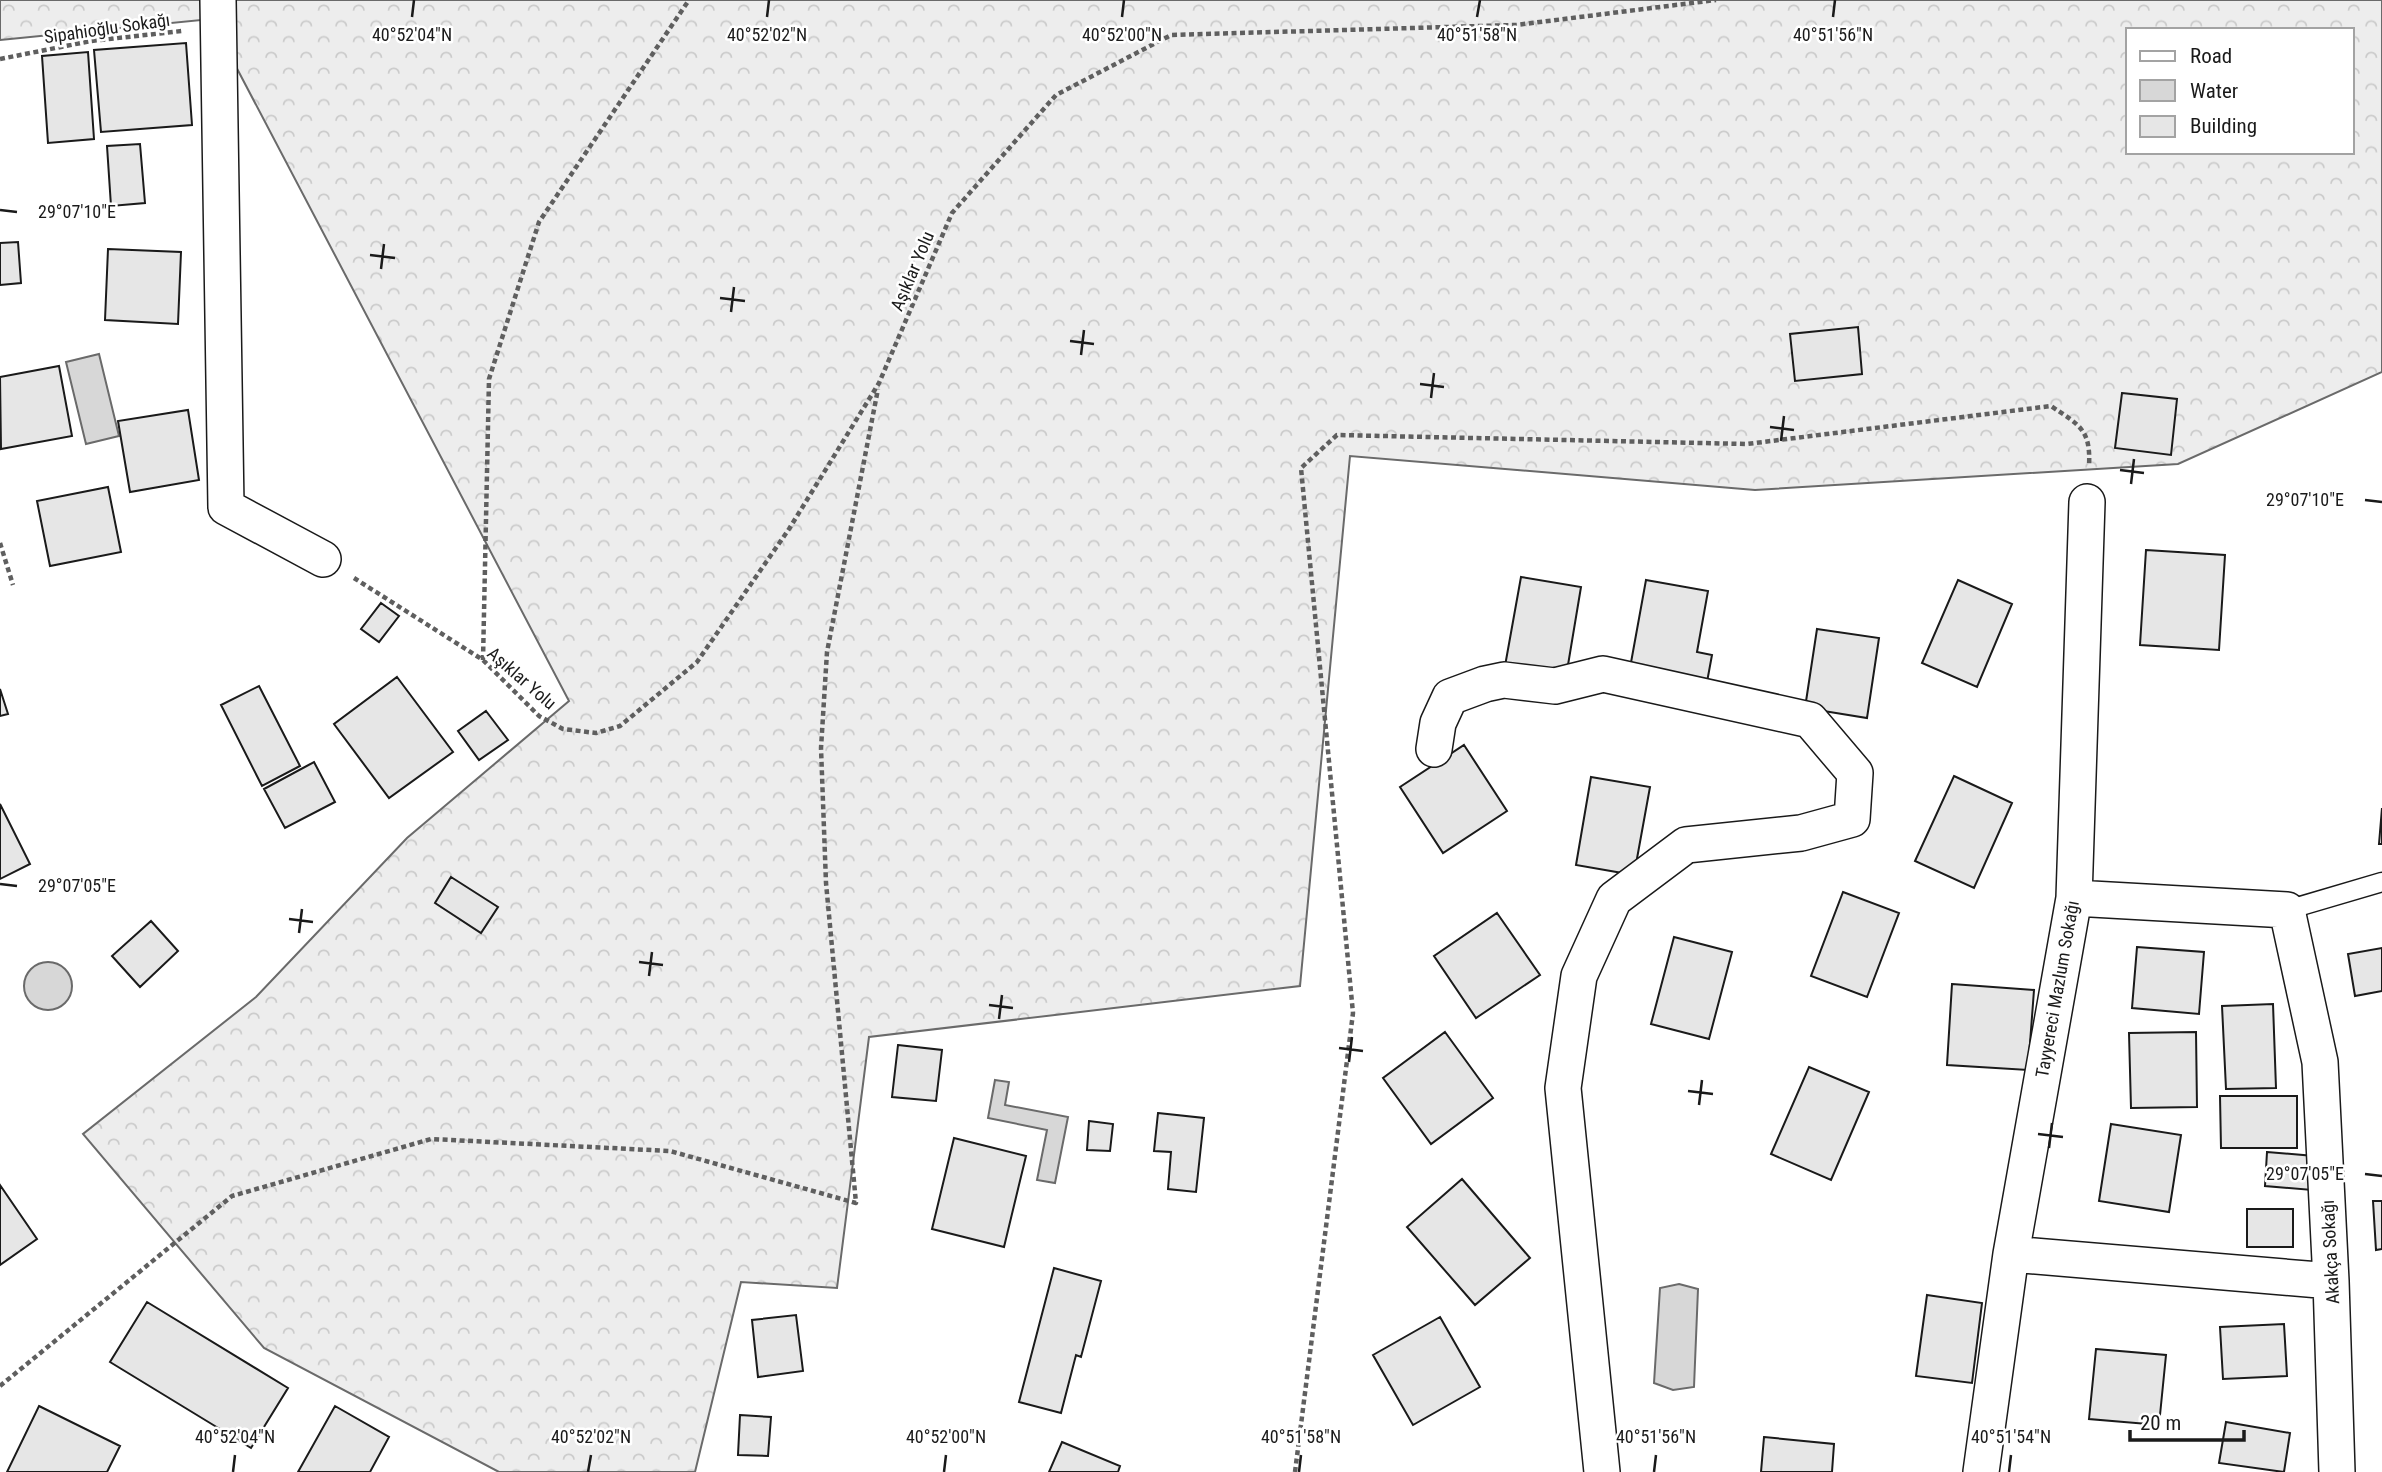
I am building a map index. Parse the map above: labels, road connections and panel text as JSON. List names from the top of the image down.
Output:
{
  "streets": {
    "street": ["Tayyereci Mazlum Sokağı", "Akakça Sokağı"],
    "path": ["Sipahioğlu Sokağı", "Aşıklar Yolu"]
  },
  "legend": ["Road", "Water", "Building"],
  "scale_bar": "20 m",
  "coordinates": [
    "40°52'04\"N",
    "40°52'02\"N",
    "40°52'00\"N",
    "40°51'58\"N",
    "40°51'56\"N",
    "29°07'10\"E",
    "29°07'05\"E",
    "40°51'54\"N"
  ]
}
